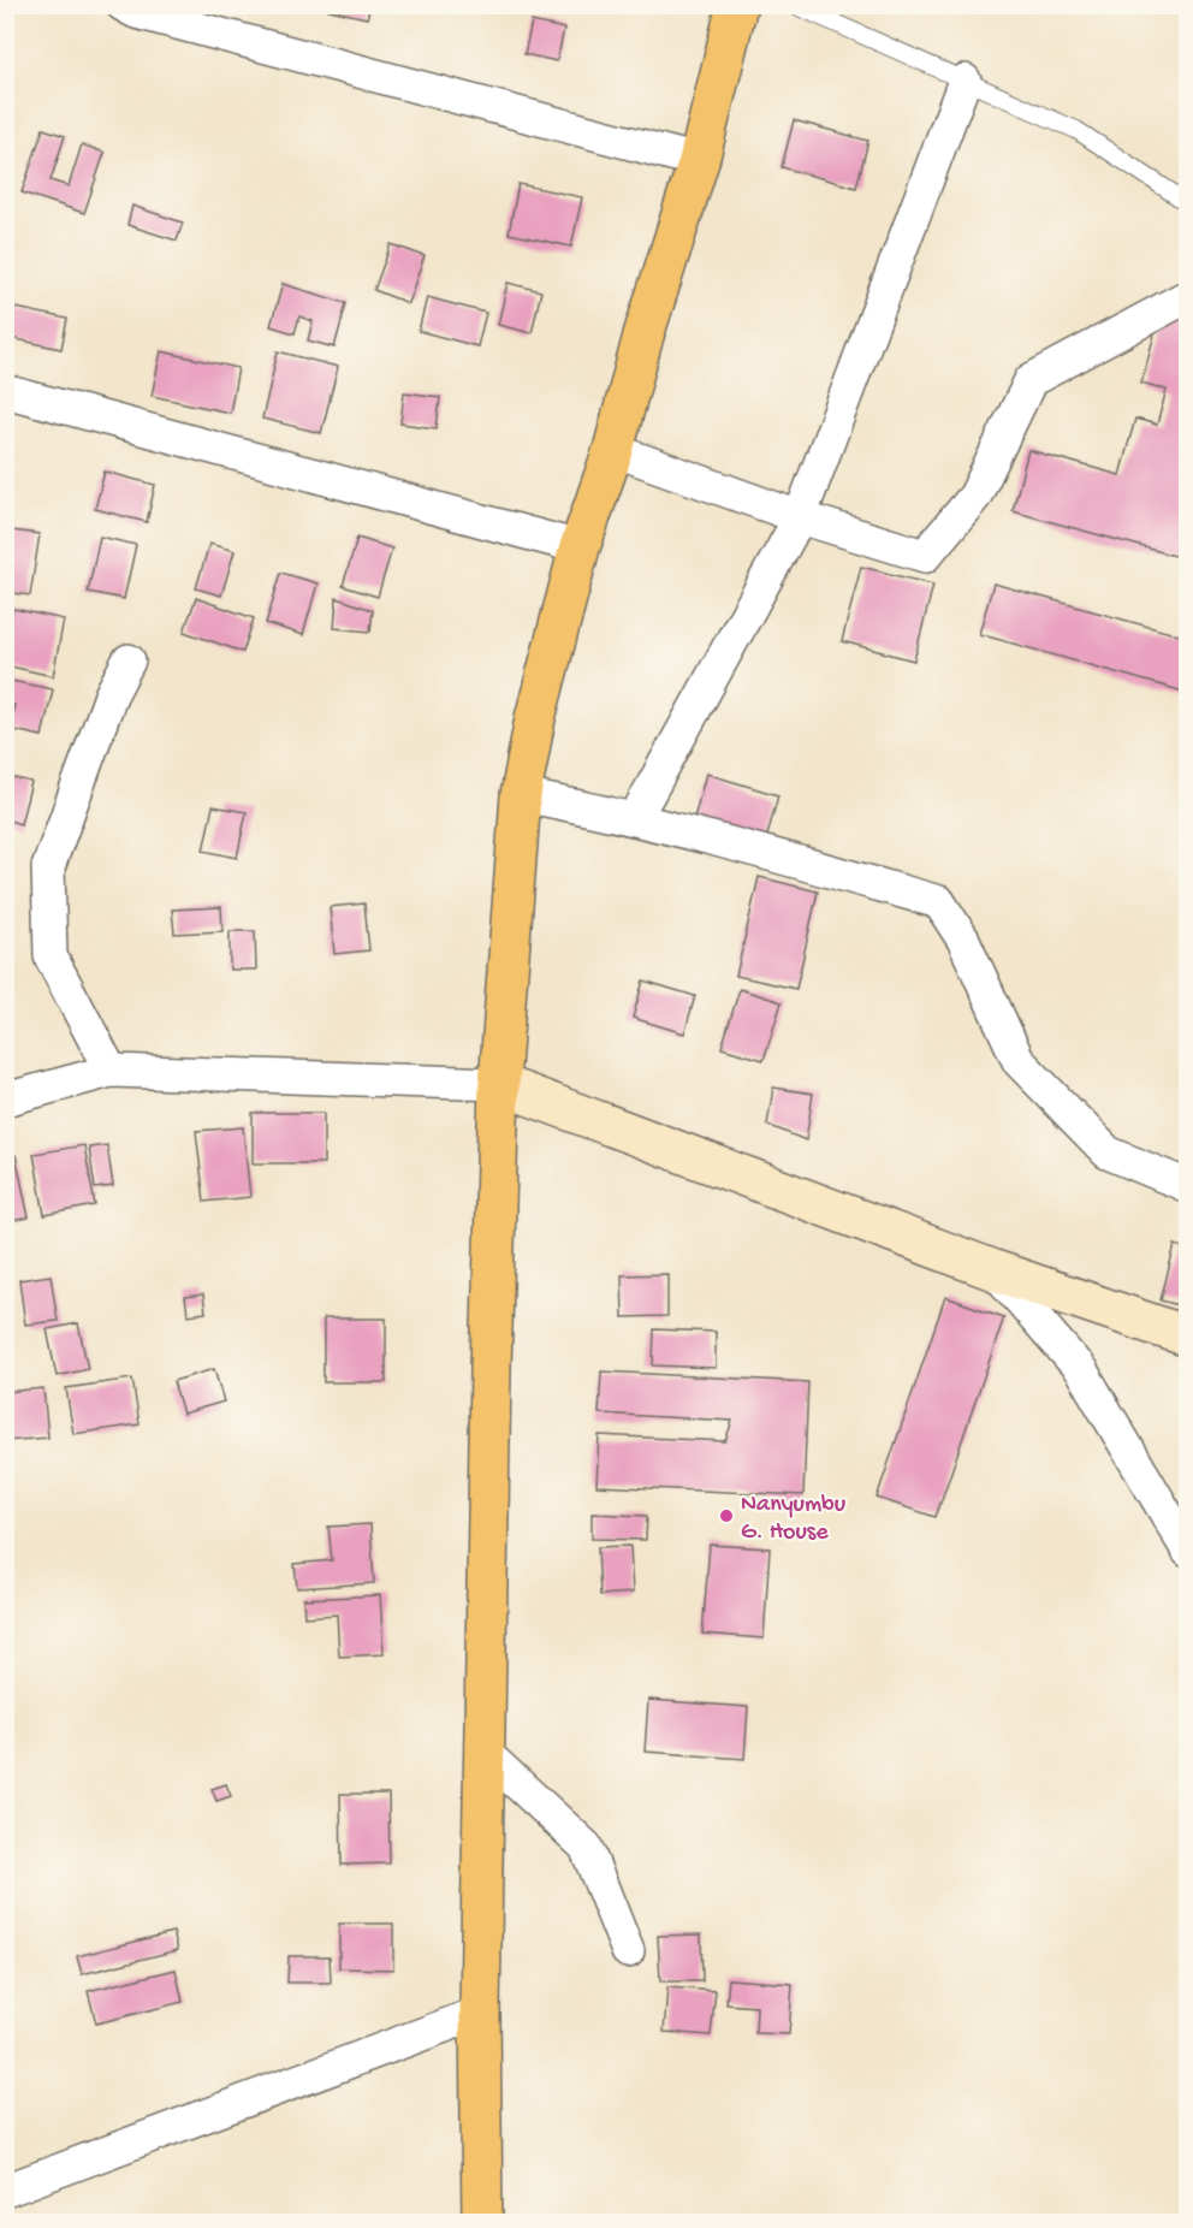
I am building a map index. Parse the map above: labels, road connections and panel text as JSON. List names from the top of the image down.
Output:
{
  "places": ["Nanyumbu G. House"]
}
